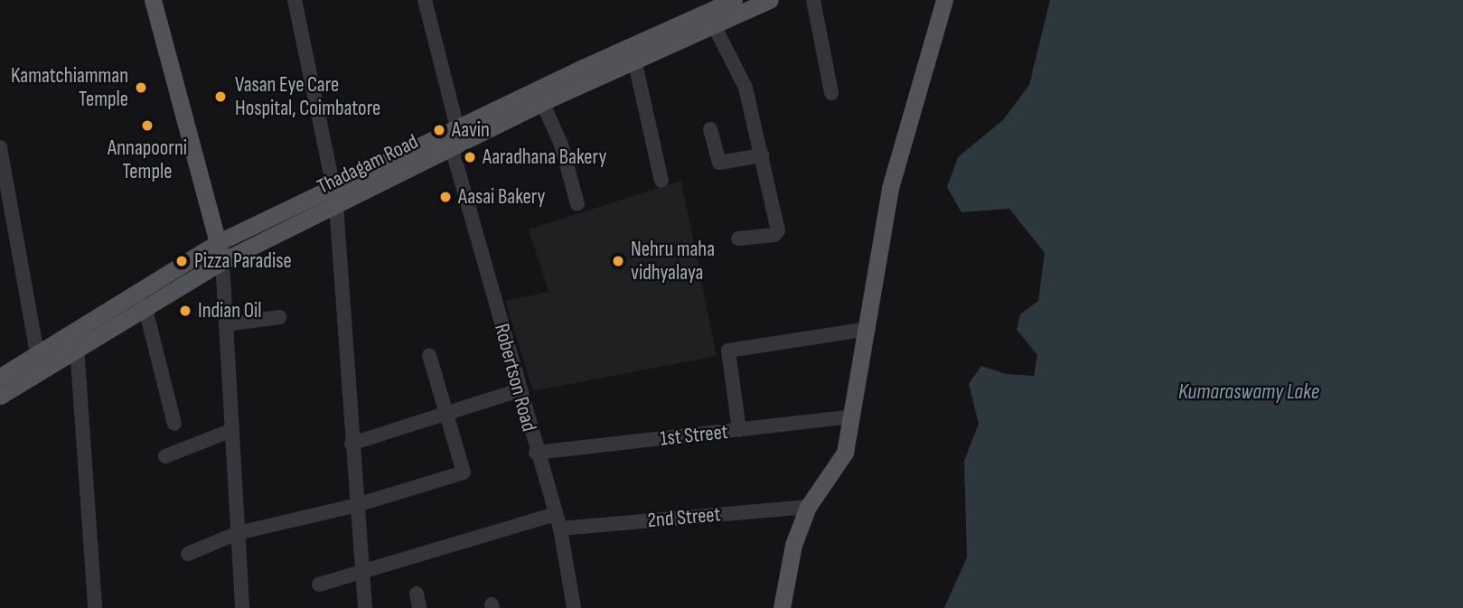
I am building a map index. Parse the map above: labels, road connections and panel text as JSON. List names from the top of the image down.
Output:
{
  "streets": {
    "main road": ["Thadagam Road"],
    "street": ["Robertson Road", "1st Street", "2nd Street"]
  },
  "crossings": [
    ["Thadagam Road", "Robertson Road"],
    ["Robertson Road", "1st Street"],
    ["Robertson Road", "2nd Street"]
  ],
  "water": ["Kumaraswamy Lake"],
  "places": [
    "Kamatchiamman Temple",
    "Vasan Eye Care Hospital, Coimbatore",
    "Annapoorni Temple",
    "Aavin",
    "Aaradhana Bakery",
    "Aasai Bakery",
    "Pizza Paradise",
    "Nehru maha vidhyalaya",
    "Indian Oil"
  ]
}
